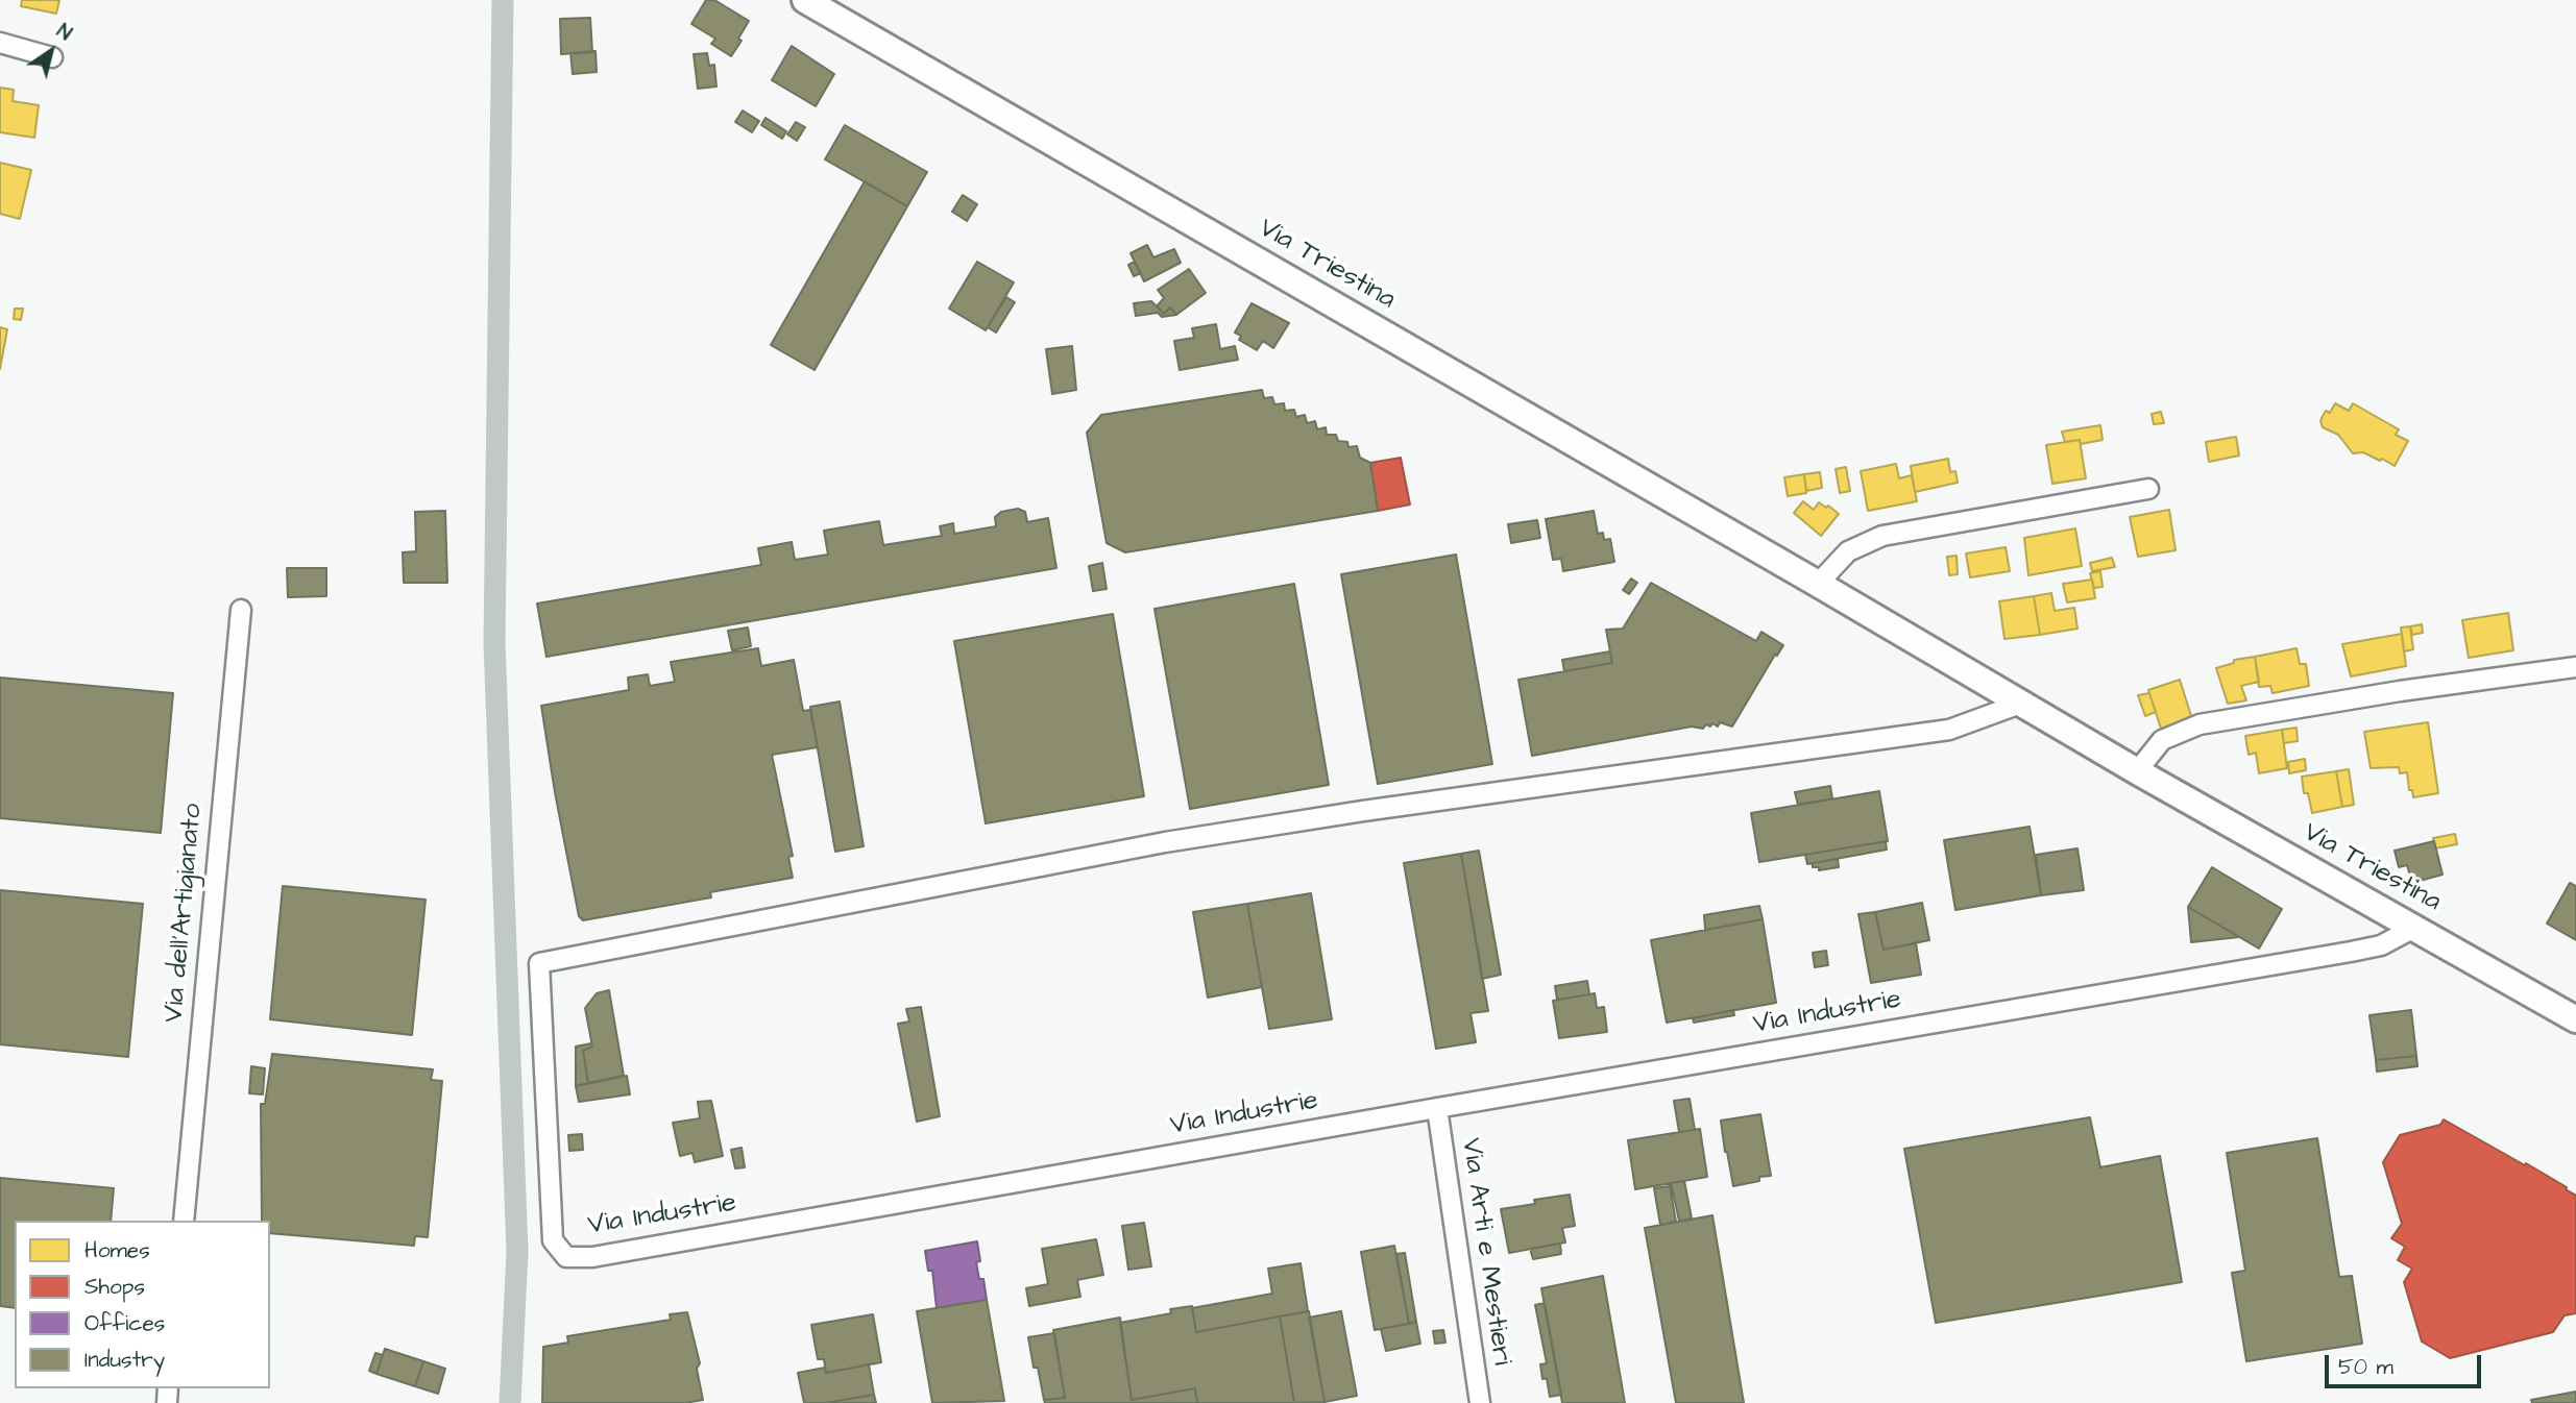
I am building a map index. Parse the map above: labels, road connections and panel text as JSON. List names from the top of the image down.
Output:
{
  "streets": {
    "main road": ["Via Triestina"],
    "street": ["Via dell'Artigianato", "Via Industrie", "Via Arti e Mestieri"]
  },
  "crossings": [
    ["Via Triestina", "Via Industrie"],
    ["Via Industrie", "Via Arti e Mestieri"]
  ],
  "legend": [
    "Homes",
    "Shops",
    "Offices",
    "Industry"
  ],
  "scale_bar": "50 m",
  "north": "top right"
}
